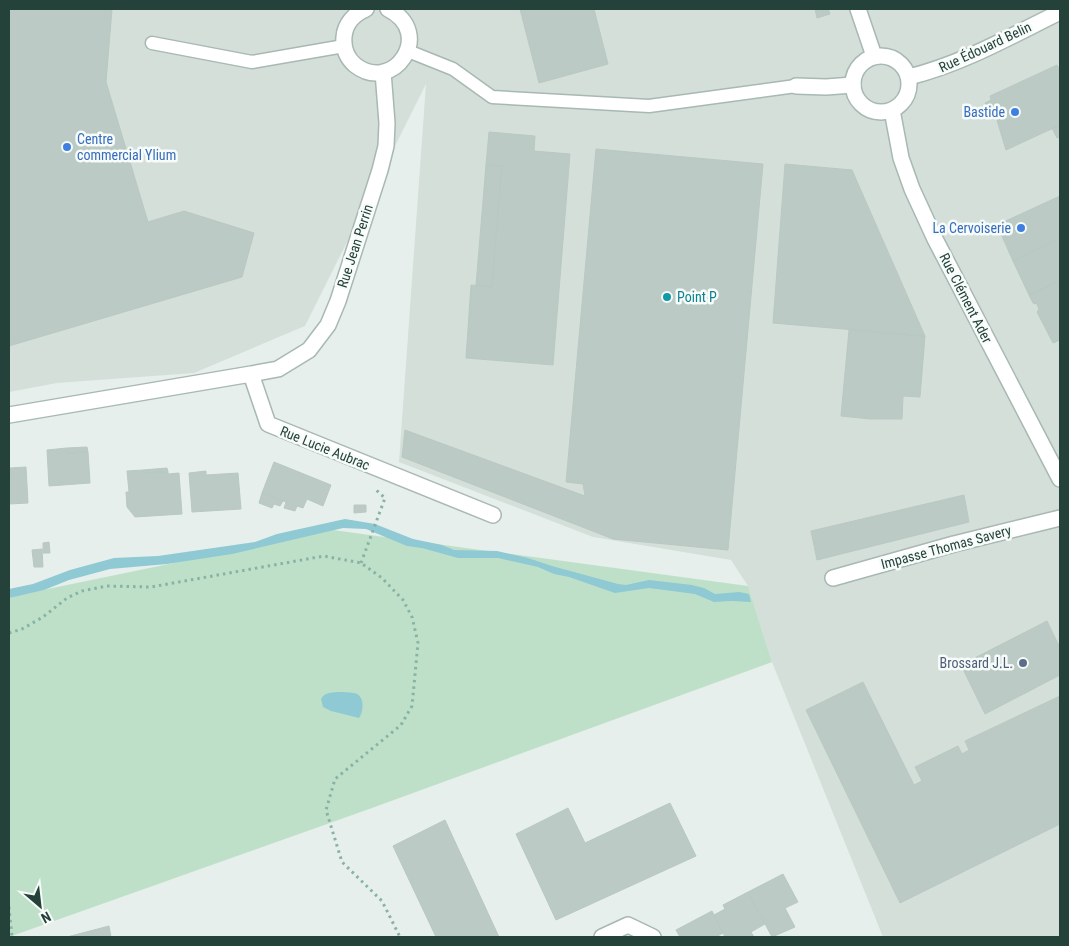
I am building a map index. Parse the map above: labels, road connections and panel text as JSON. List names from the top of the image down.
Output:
{
  "streets": {
    "street": [
      "Rue Édouard Belin",
      "Rue Jean Perrin",
      "Rue Clément Ader",
      "Rue Lucie Aubrac",
      "Impasse Thomas Savery"
    ]
  },
  "crossings": [
    ["Rue Édouard Belin", "Rue Clément Ader"],
    ["Rue Jean Perrin", "Rue Lucie Aubrac"]
  ],
  "places": [
    "Bastide",
    "Centre commercial Ylium",
    "La Cervoiserie",
    "Point P",
    "Brossard J.L."
  ],
  "north": "bottom right"
}
